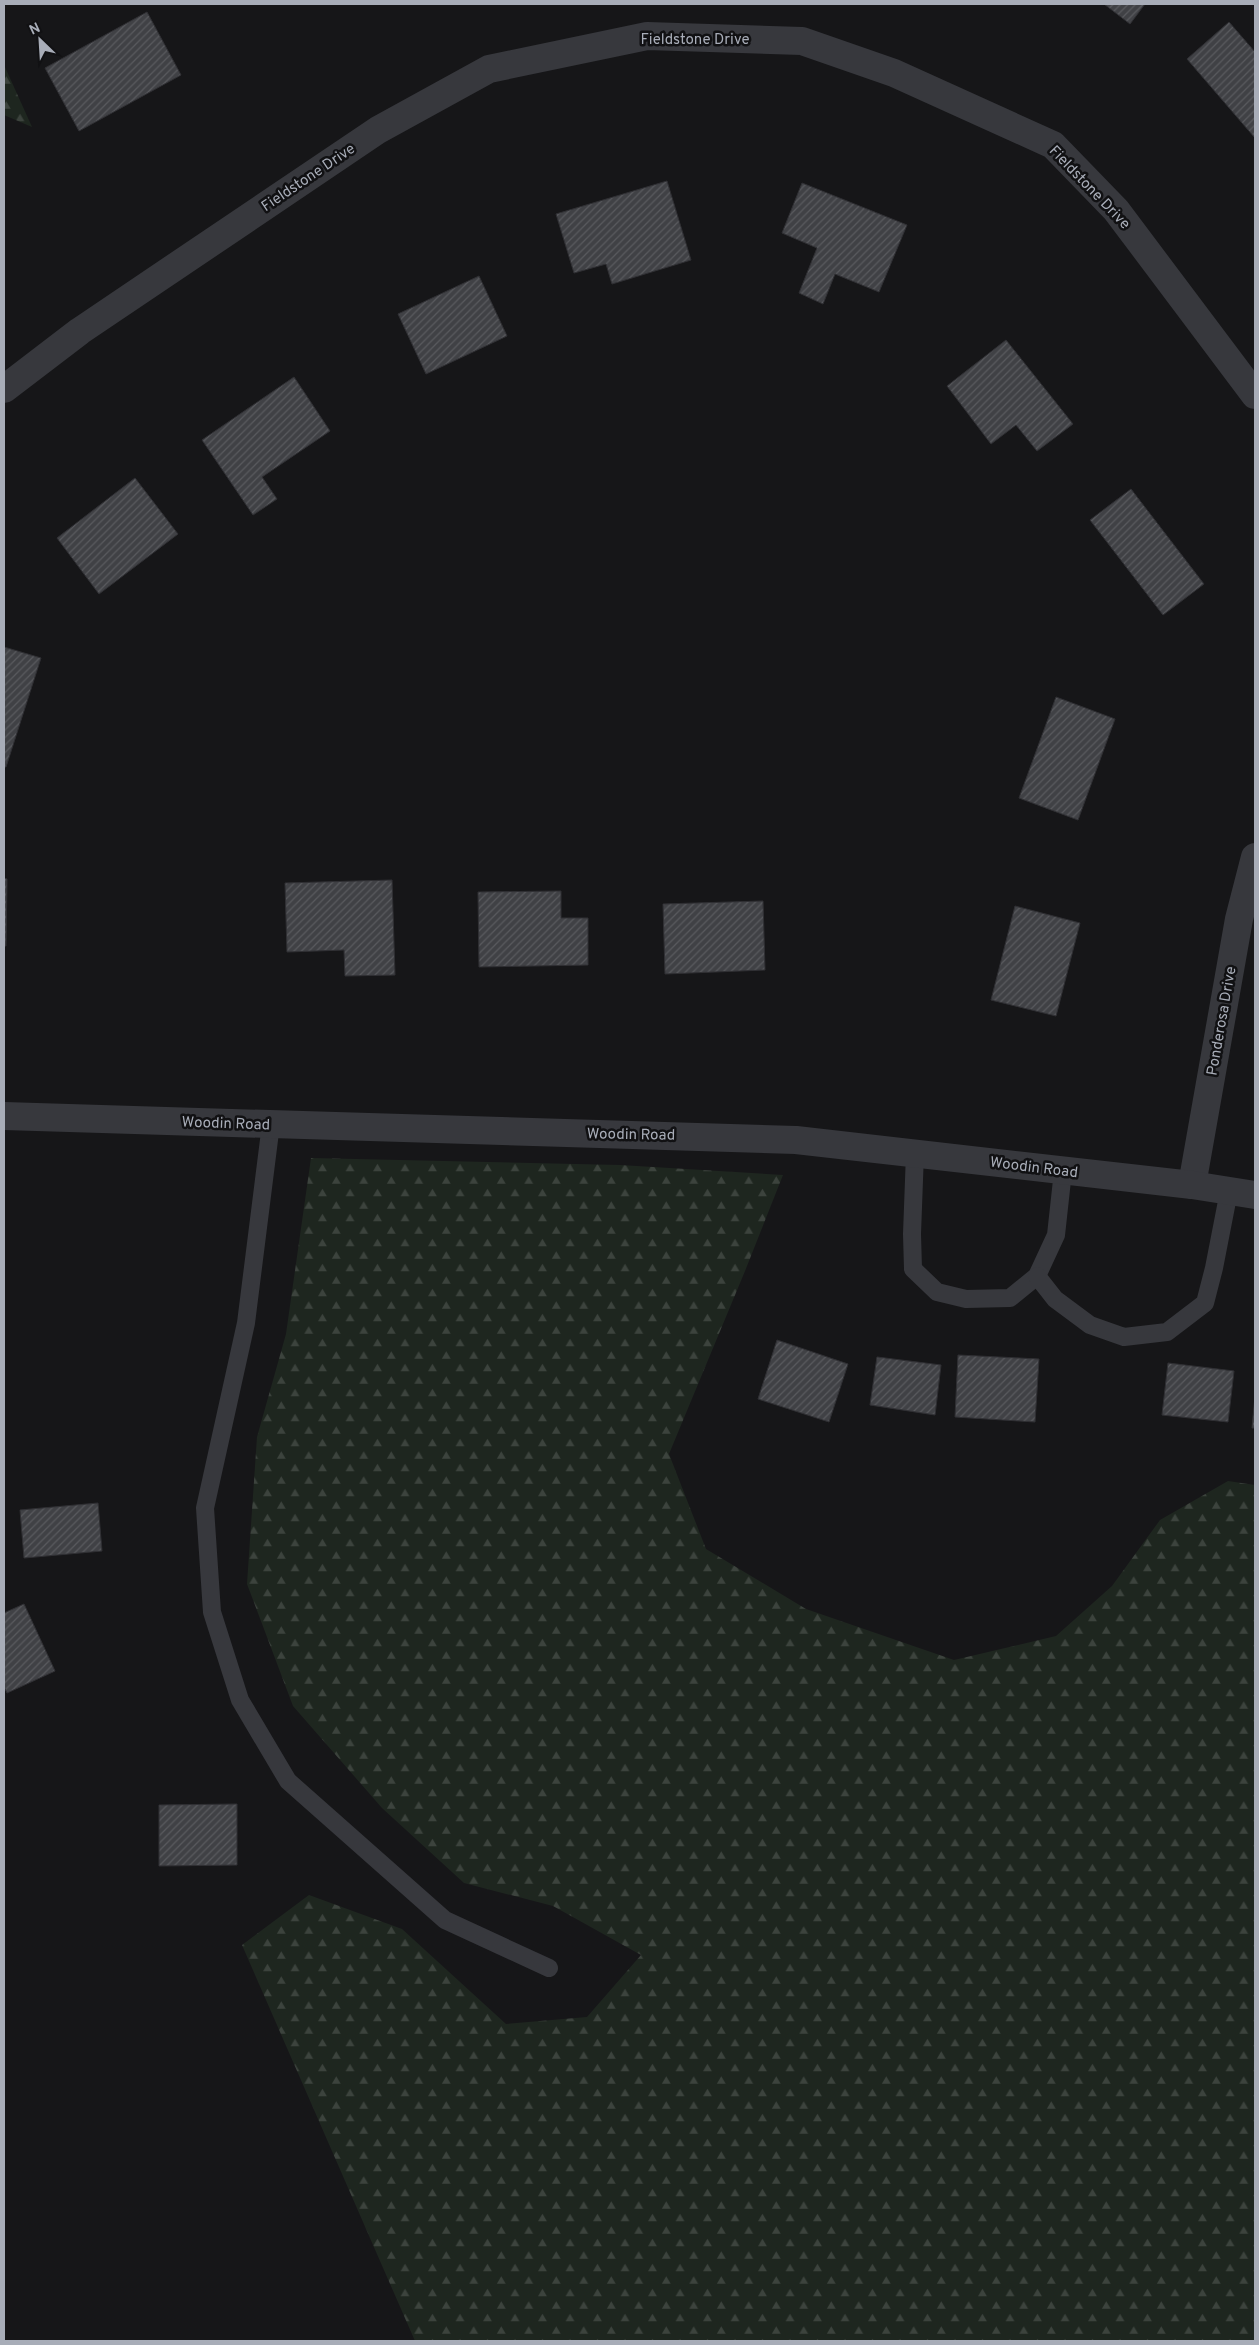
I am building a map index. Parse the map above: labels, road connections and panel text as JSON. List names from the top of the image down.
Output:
{
  "streets": {
    "street": ["Fieldstone Drive", "Ponderosa Drive", "Woodin Road"]
  },
  "crossings": [
    ["Ponderosa Drive", "Woodin Road"]
  ],
  "north": "top left"
}
